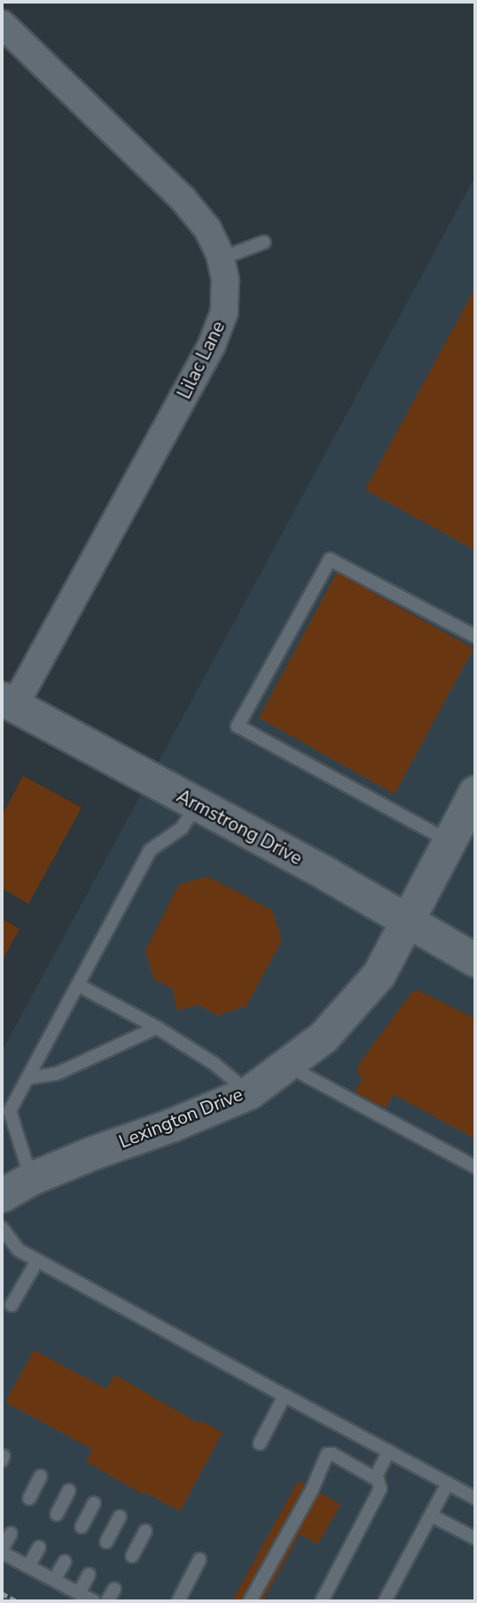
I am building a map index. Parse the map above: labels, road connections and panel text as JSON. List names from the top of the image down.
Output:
{
  "streets": {
    "street": ["Lilac Lane", "Armstrong Drive", "Lexington Drive"]
  },
  "crossings": [
    ["Lilac Lane", "Armstrong Drive"],
    ["Armstrong Drive", "Lexington Drive"]
  ]
}
